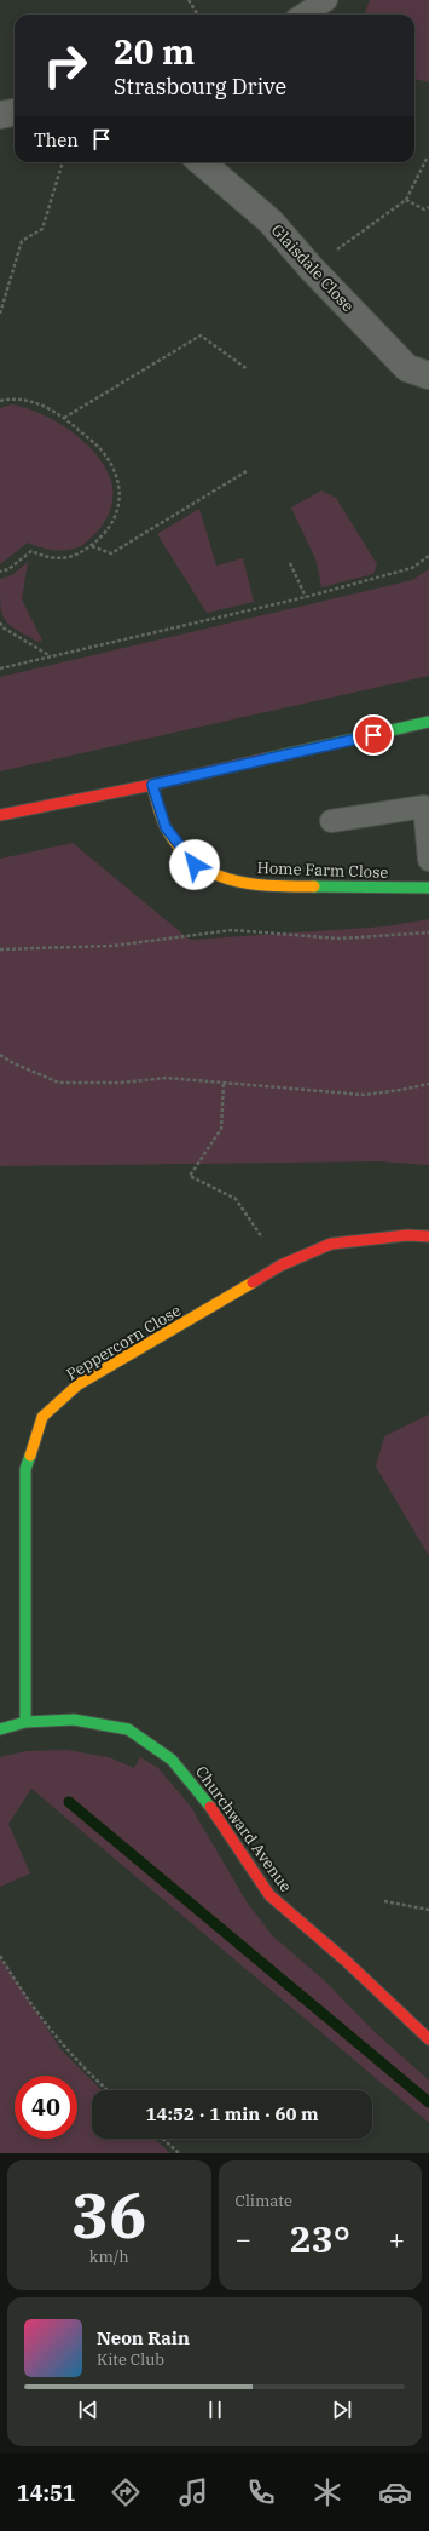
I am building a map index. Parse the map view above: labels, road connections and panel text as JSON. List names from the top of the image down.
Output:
{
  "streets": {
    "street": [
      "Glaisdale Close",
      "Home Farm Close",
      "Peppercorn Close",
      "Churchward Avenue"
    ]
  },
  "crossings": [
    ["Peppercorn Close", "Churchward Avenue"]
  ],
  "page": {
    "turn": ["20 m", "Strasbourg Drive"],
    "then": "Then",
    "limit": "40",
    "trip": "14:52 · 1 min · 60 m",
    "tile": [
      ["36", "km/h"],
      "Climate"
    ],
    "heat": ["−", "23°", "+"],
    "song": ["Neon Rain", "Kite Club"],
    "tabs": "14:51"
  }
}
